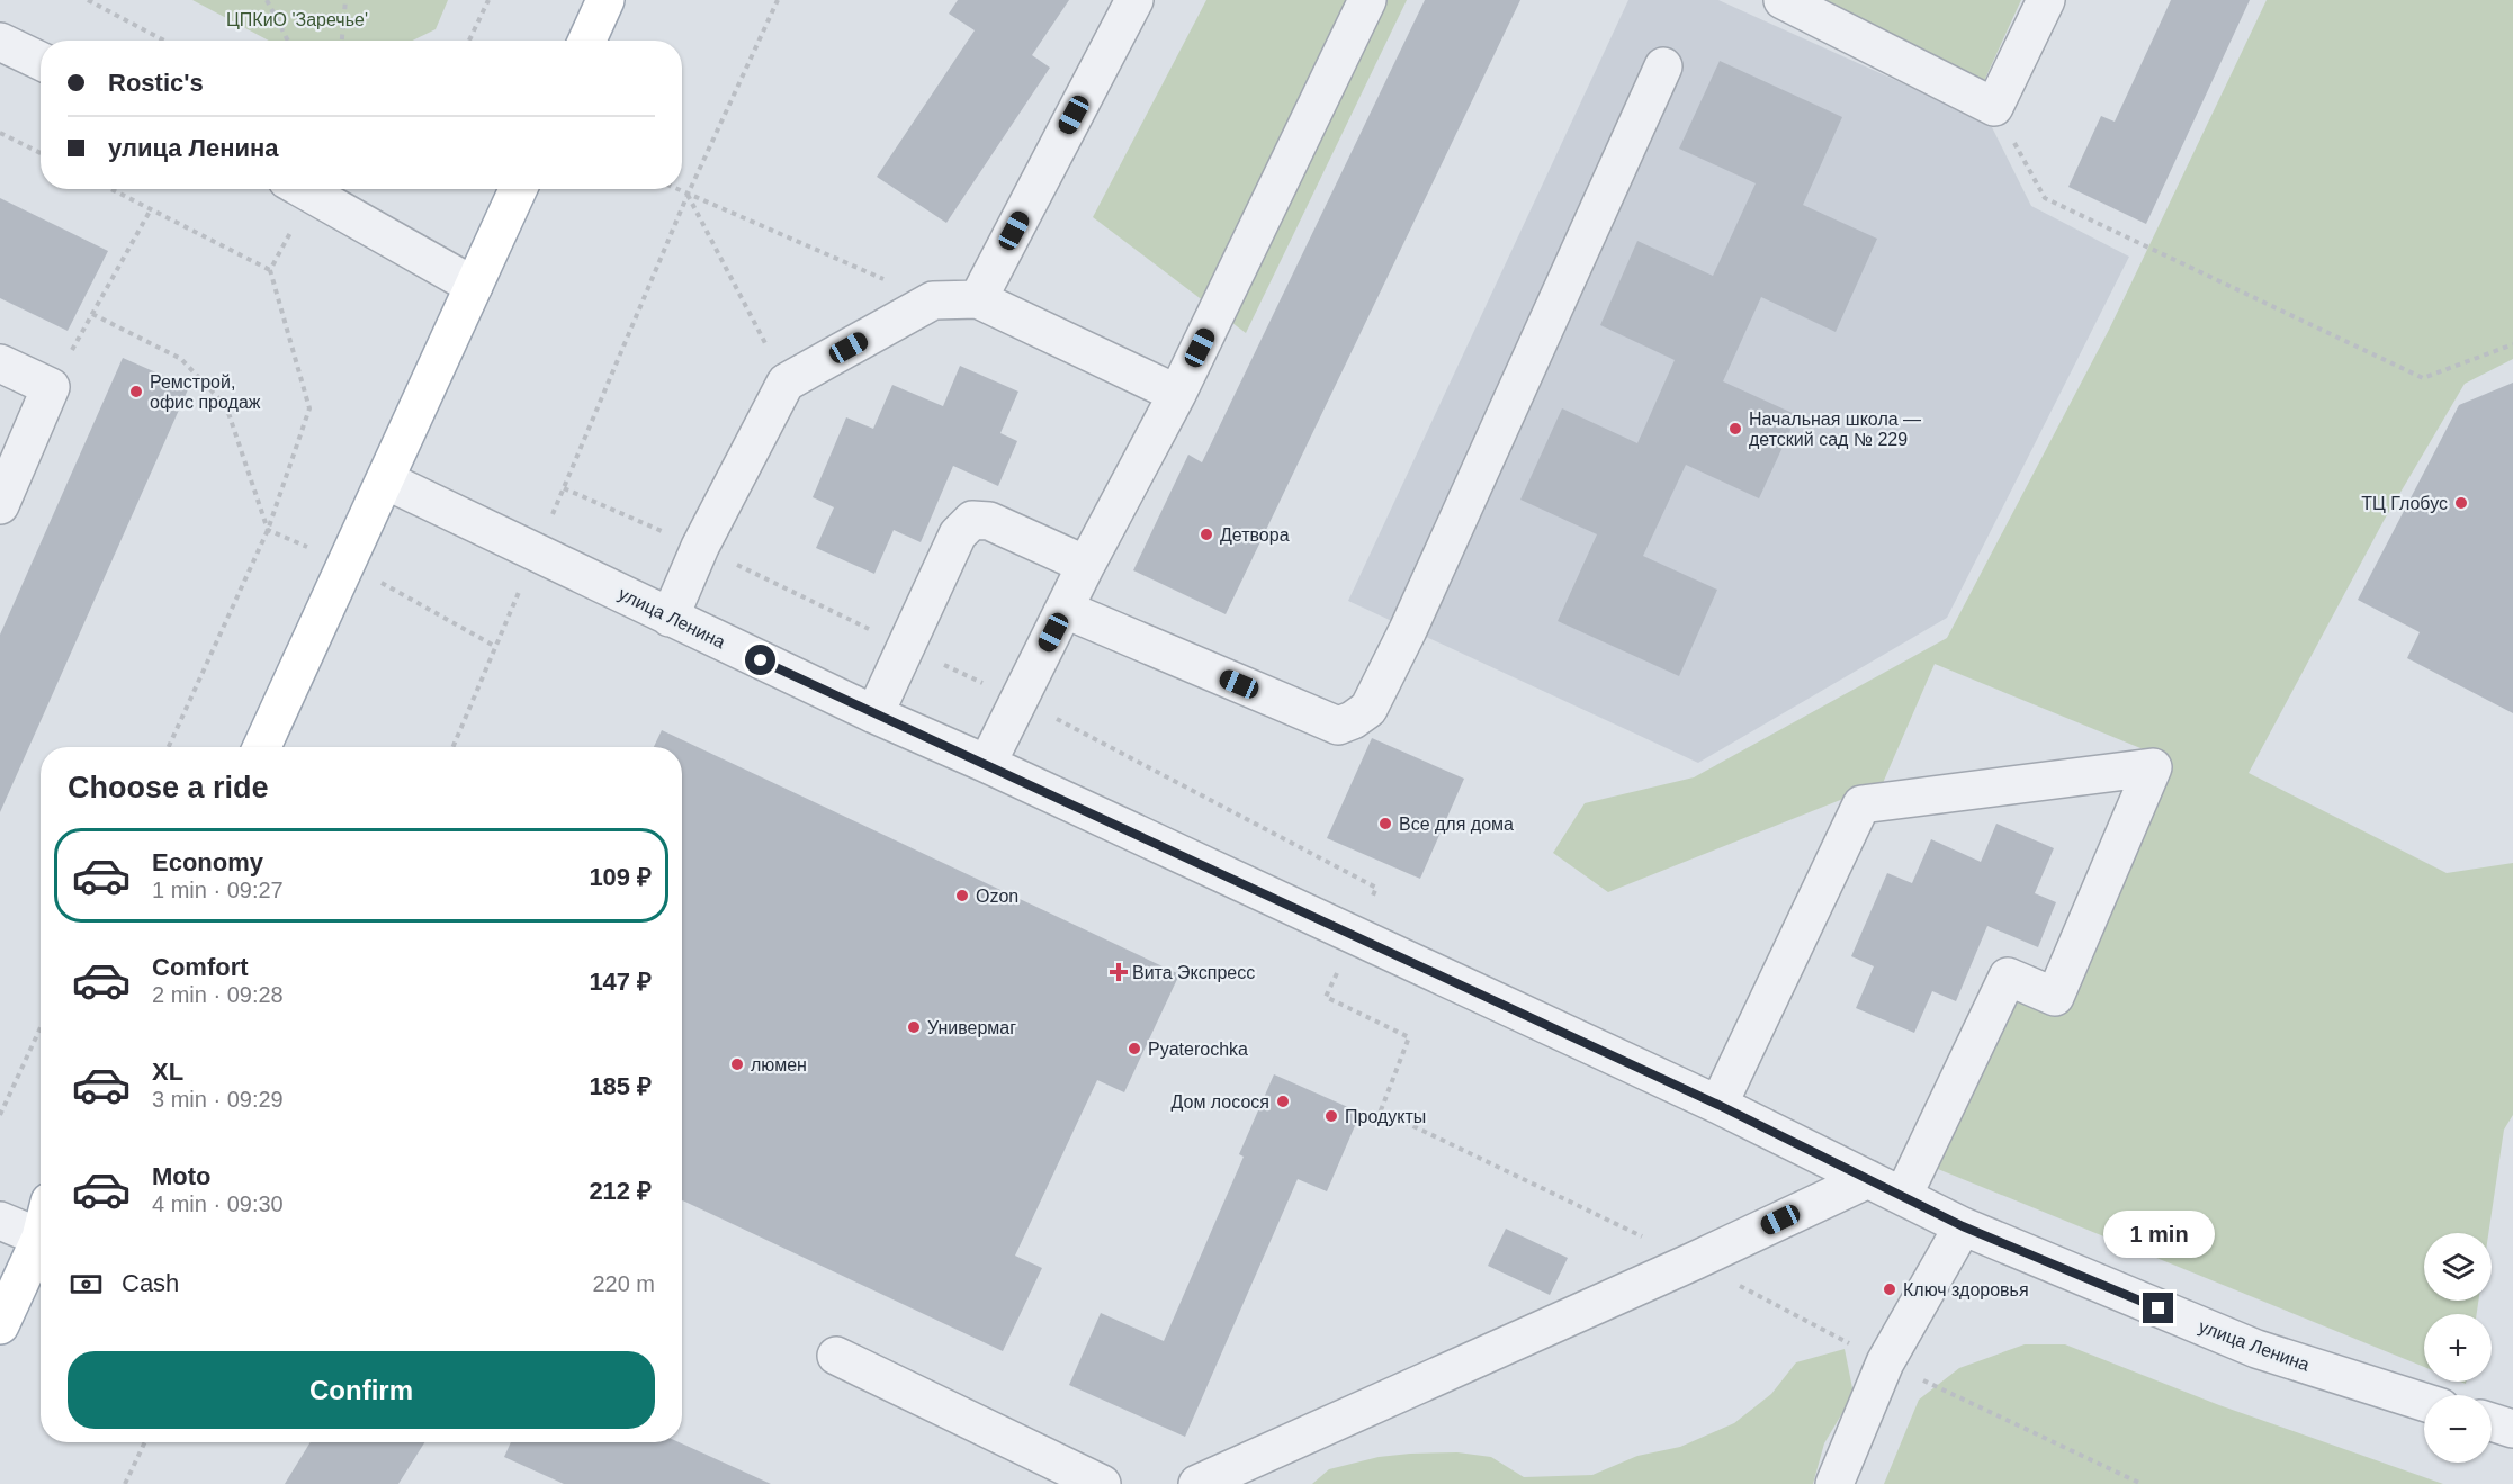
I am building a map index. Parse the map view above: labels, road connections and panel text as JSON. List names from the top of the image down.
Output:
{
  "streets": {
    "street": ["улица Ленина"]
  },
  "parks": ["ЦПКиО 'Заречье'"],
  "places": {
    "other": [
      "Ремстрой, офис продаж",
      "Начальная школа — детский сад № 229",
      "ТЦ Глобус",
      "Детвора",
      "Все для дома",
      "Ozon",
      "Универмаг",
      "Pyaterochka",
      "люмен",
      "Дом лосося",
      "Продукты",
      "Ключ здоровья"
    ],
    "health": ["Вита Экспресс"]
  },
  "page": {
    "banner": ["Rostiс's", "улица Ленина"],
    "heading": "Choose a ride",
    "list": [
      {
        "name": "Economy",
        "note": "1 min · 09:27",
        "value": "109 ₽"
      },
      {
        "name": "Comfort",
        "note": "2 min · 09:28",
        "value": "147 ₽"
      },
      {
        "name": "XL",
        "note": "3 min · 09:29",
        "value": "185 ₽"
      },
      {
        "name": "Moto",
        "note": "4 min · 09:30",
        "value": "212 ₽"
      }
    ],
    "bubble": "1 min",
    "map_buttons": ["+", "−"],
    "pay": ["Cash", "220 m"],
    "buttons": "Confirm"
  }
}
